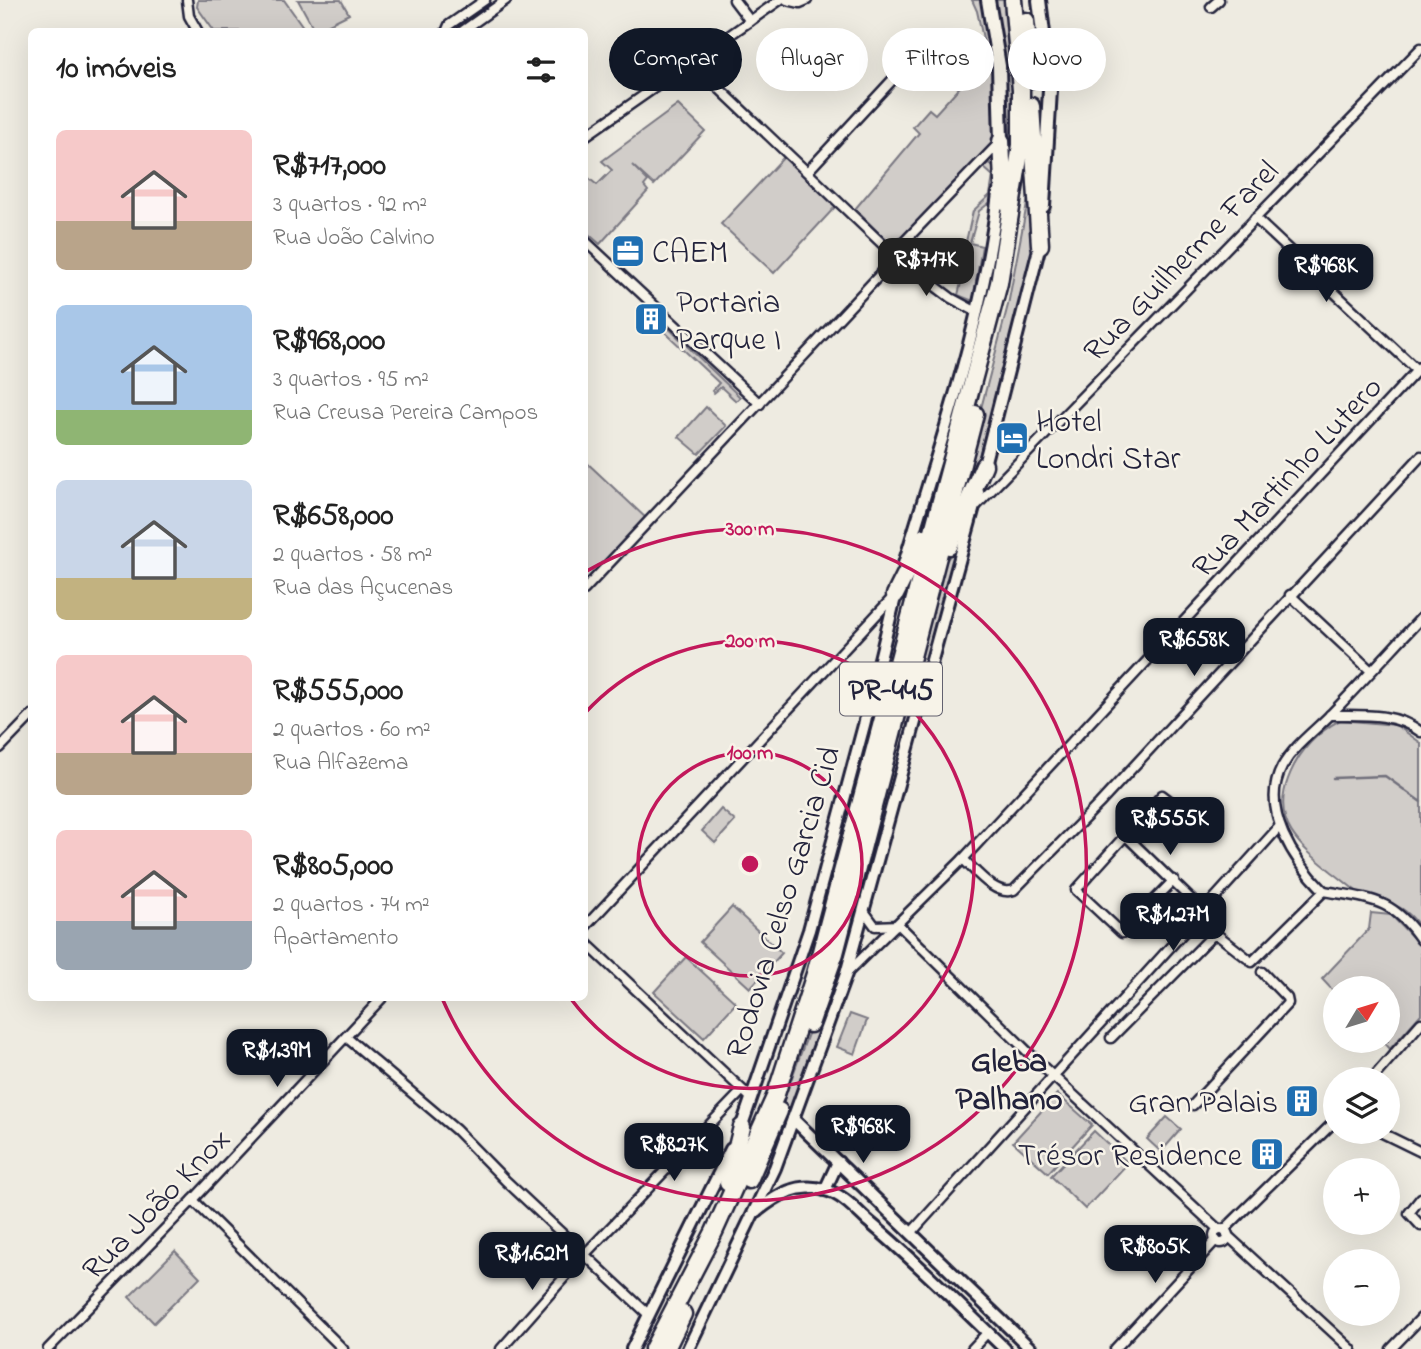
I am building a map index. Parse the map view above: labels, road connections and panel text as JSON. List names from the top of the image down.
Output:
{
  "streets": {
    "highway": ["PR-445", "Rodovia Celso Garcia Cid"],
    "street": ["Rua Guilherme Farel", "Rua Martinho Lutero", "Rua João Knox"]
  },
  "crossings": [
    ["Rua Guilherme Farel", "PR-445"],
    ["Rua Martinho Lutero", "PR-445"]
  ],
  "districts": ["Gleba Palhano"],
  "places": {
    "office": ["CAEM"],
    "building": ["Portaria Parque I", "Gran Palais", "Trésor Residence"],
    "hotel": ["Hotel Londri Star"]
  },
  "north": "top right",
  "page": {
    "chip": [
      "Comprar",
      "Alugar",
      "Filtros",
      "Novo"
    ],
    "heading": "10 imóveis",
    "list": [
      {
        "name": "R$717,000",
        "note": "3 quartos · 92 m² · Rua João Calvino"
      },
      {
        "name": "R$968,000",
        "note": "3 quartos · 95 m² · Rua Creusa Pereira Campos"
      },
      {
        "name": "R$658,000",
        "note": "2 quartos · 58 m² · Rua das Açucenas"
      },
      {
        "name": "R$555,000",
        "note": "2 quartos · 60 m² · Rua Alfazema"
      },
      {
        "name": "R$805,000",
        "note": "2 quartos · 74 m² · Apartamento"
      }
    ],
    "price": [
      "R$717K",
      "R$968K",
      "R$658K",
      "R$555K",
      "R$1.27M",
      "R$1.39M",
      "R$968K",
      "R$827K",
      "R$805K",
      "R$1.62M"
    ],
    "map_buttons": ["+", "−"]
  },
  "rings": ["300 m", "200 m", "100 m"]
}
